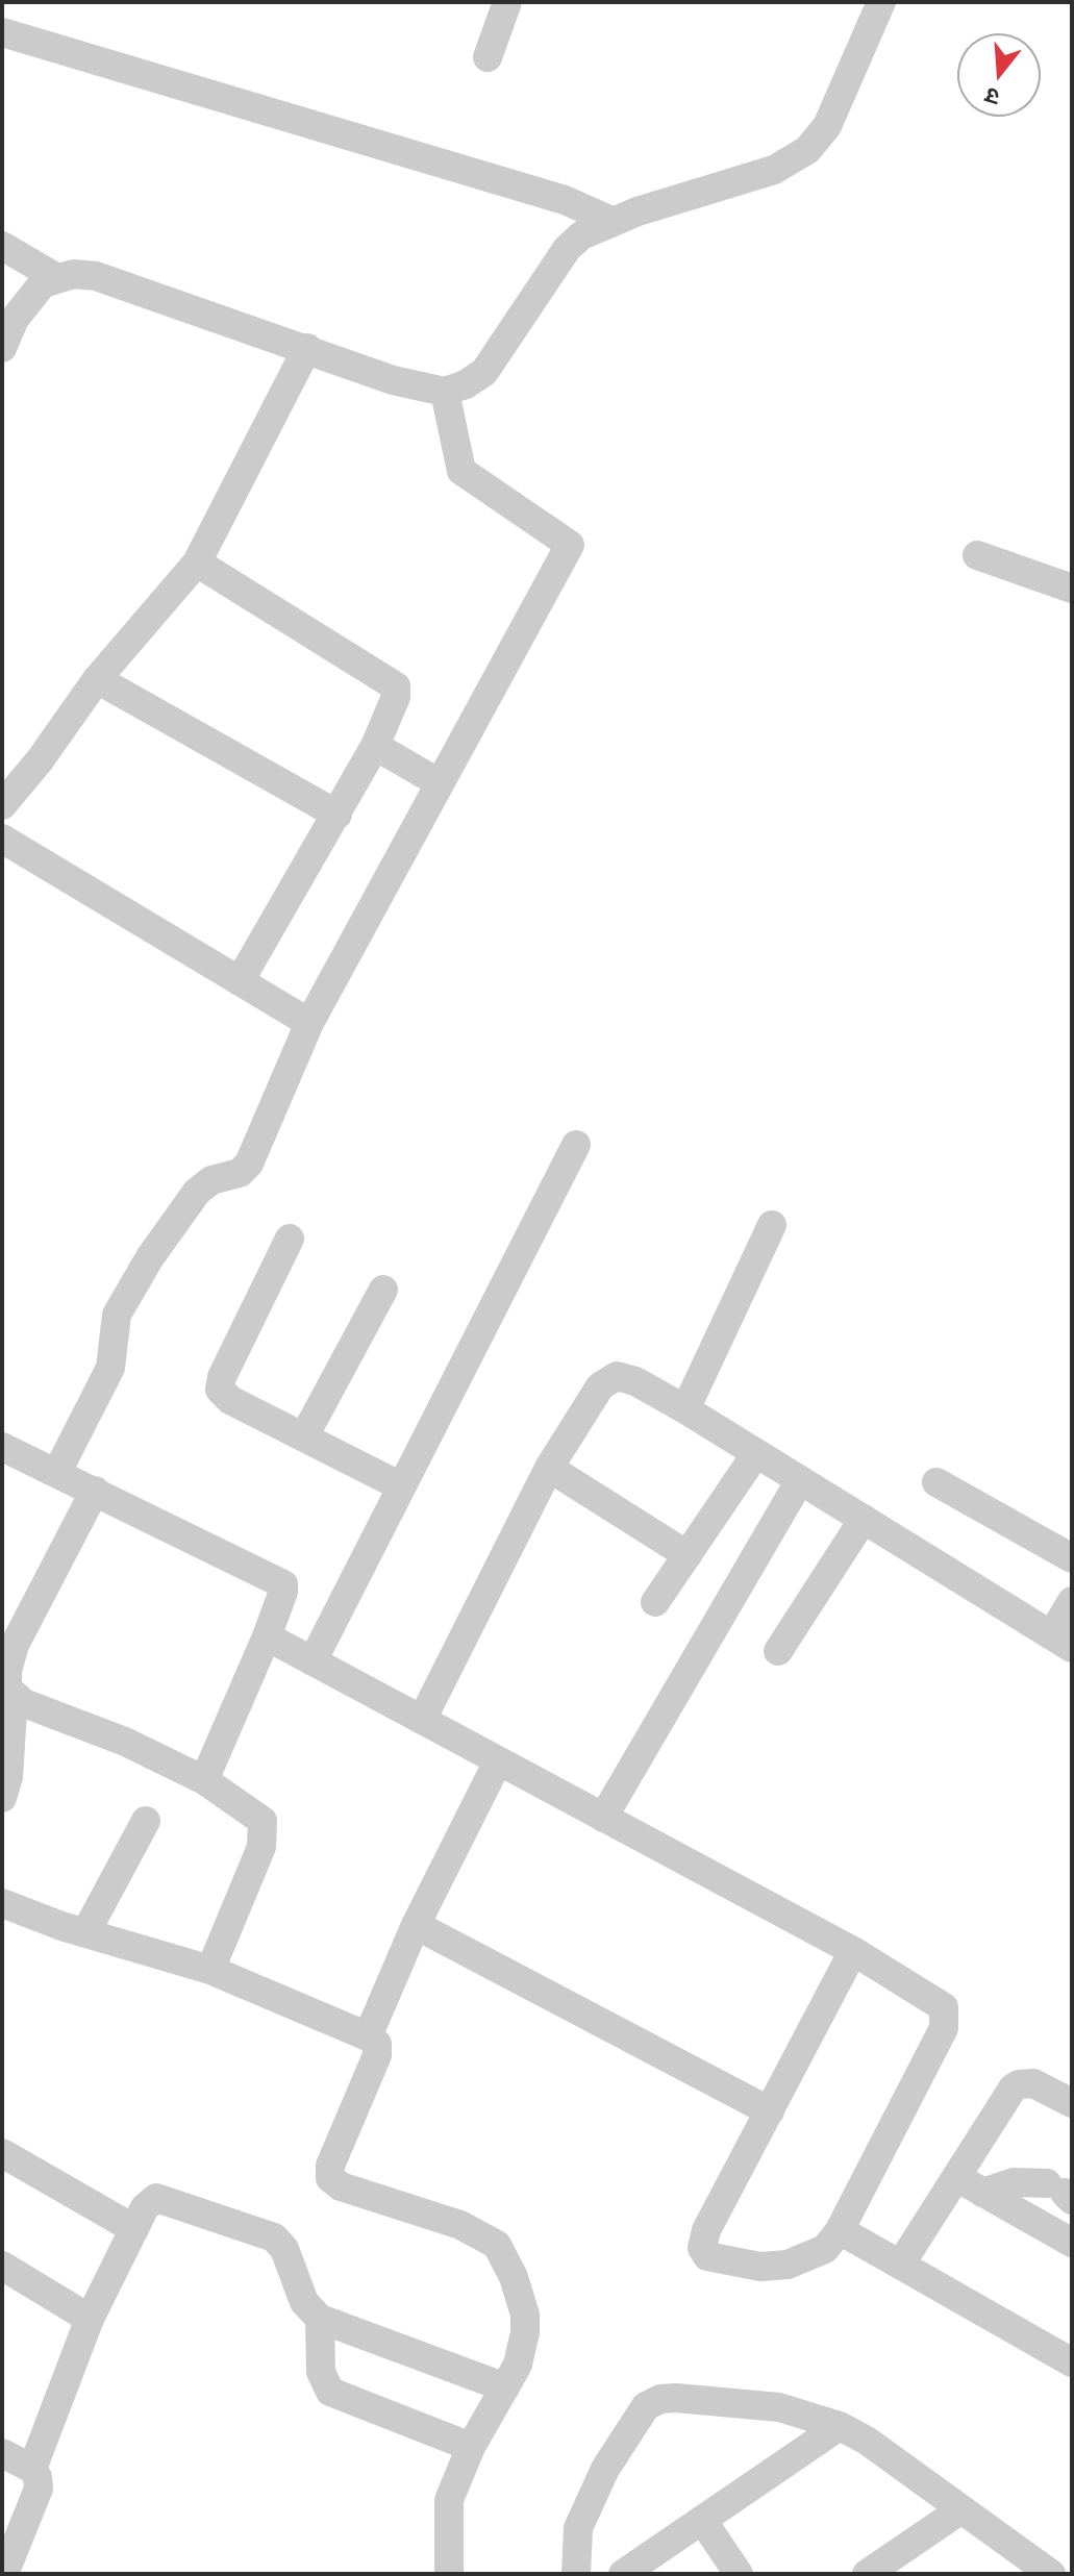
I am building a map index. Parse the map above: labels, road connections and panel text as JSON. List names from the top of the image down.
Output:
{
  "north": "bottom"
}
